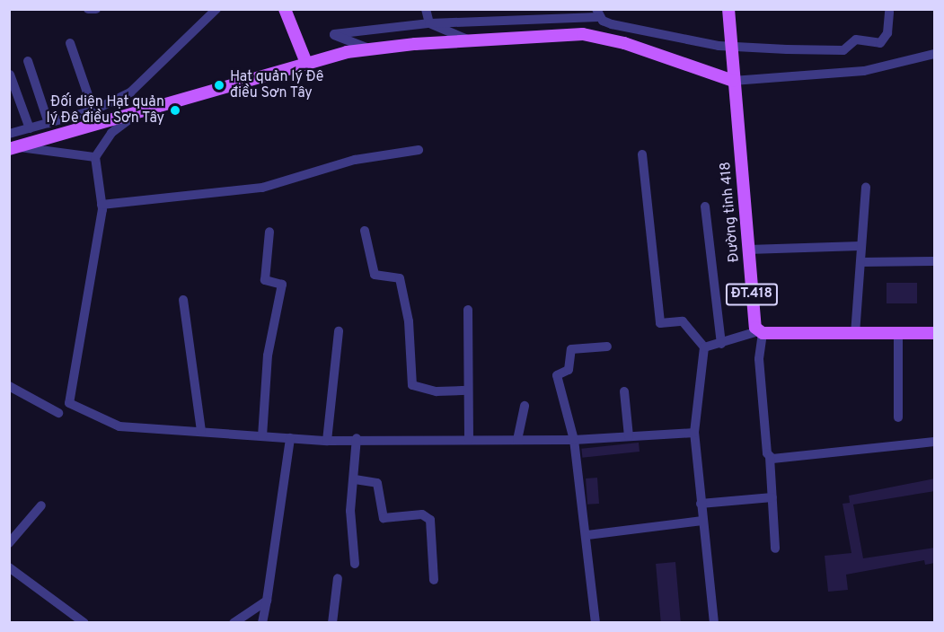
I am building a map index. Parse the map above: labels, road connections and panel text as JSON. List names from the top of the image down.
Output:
{
  "streets": {
    "main road": ["Đường tỉnh 418", "ĐT.418"]
  },
  "places": ["Hạt quản lý Đê điều Sơn Tây", "Đối diện Hạt quản lý Đê điều Sơn Tây"]
}
